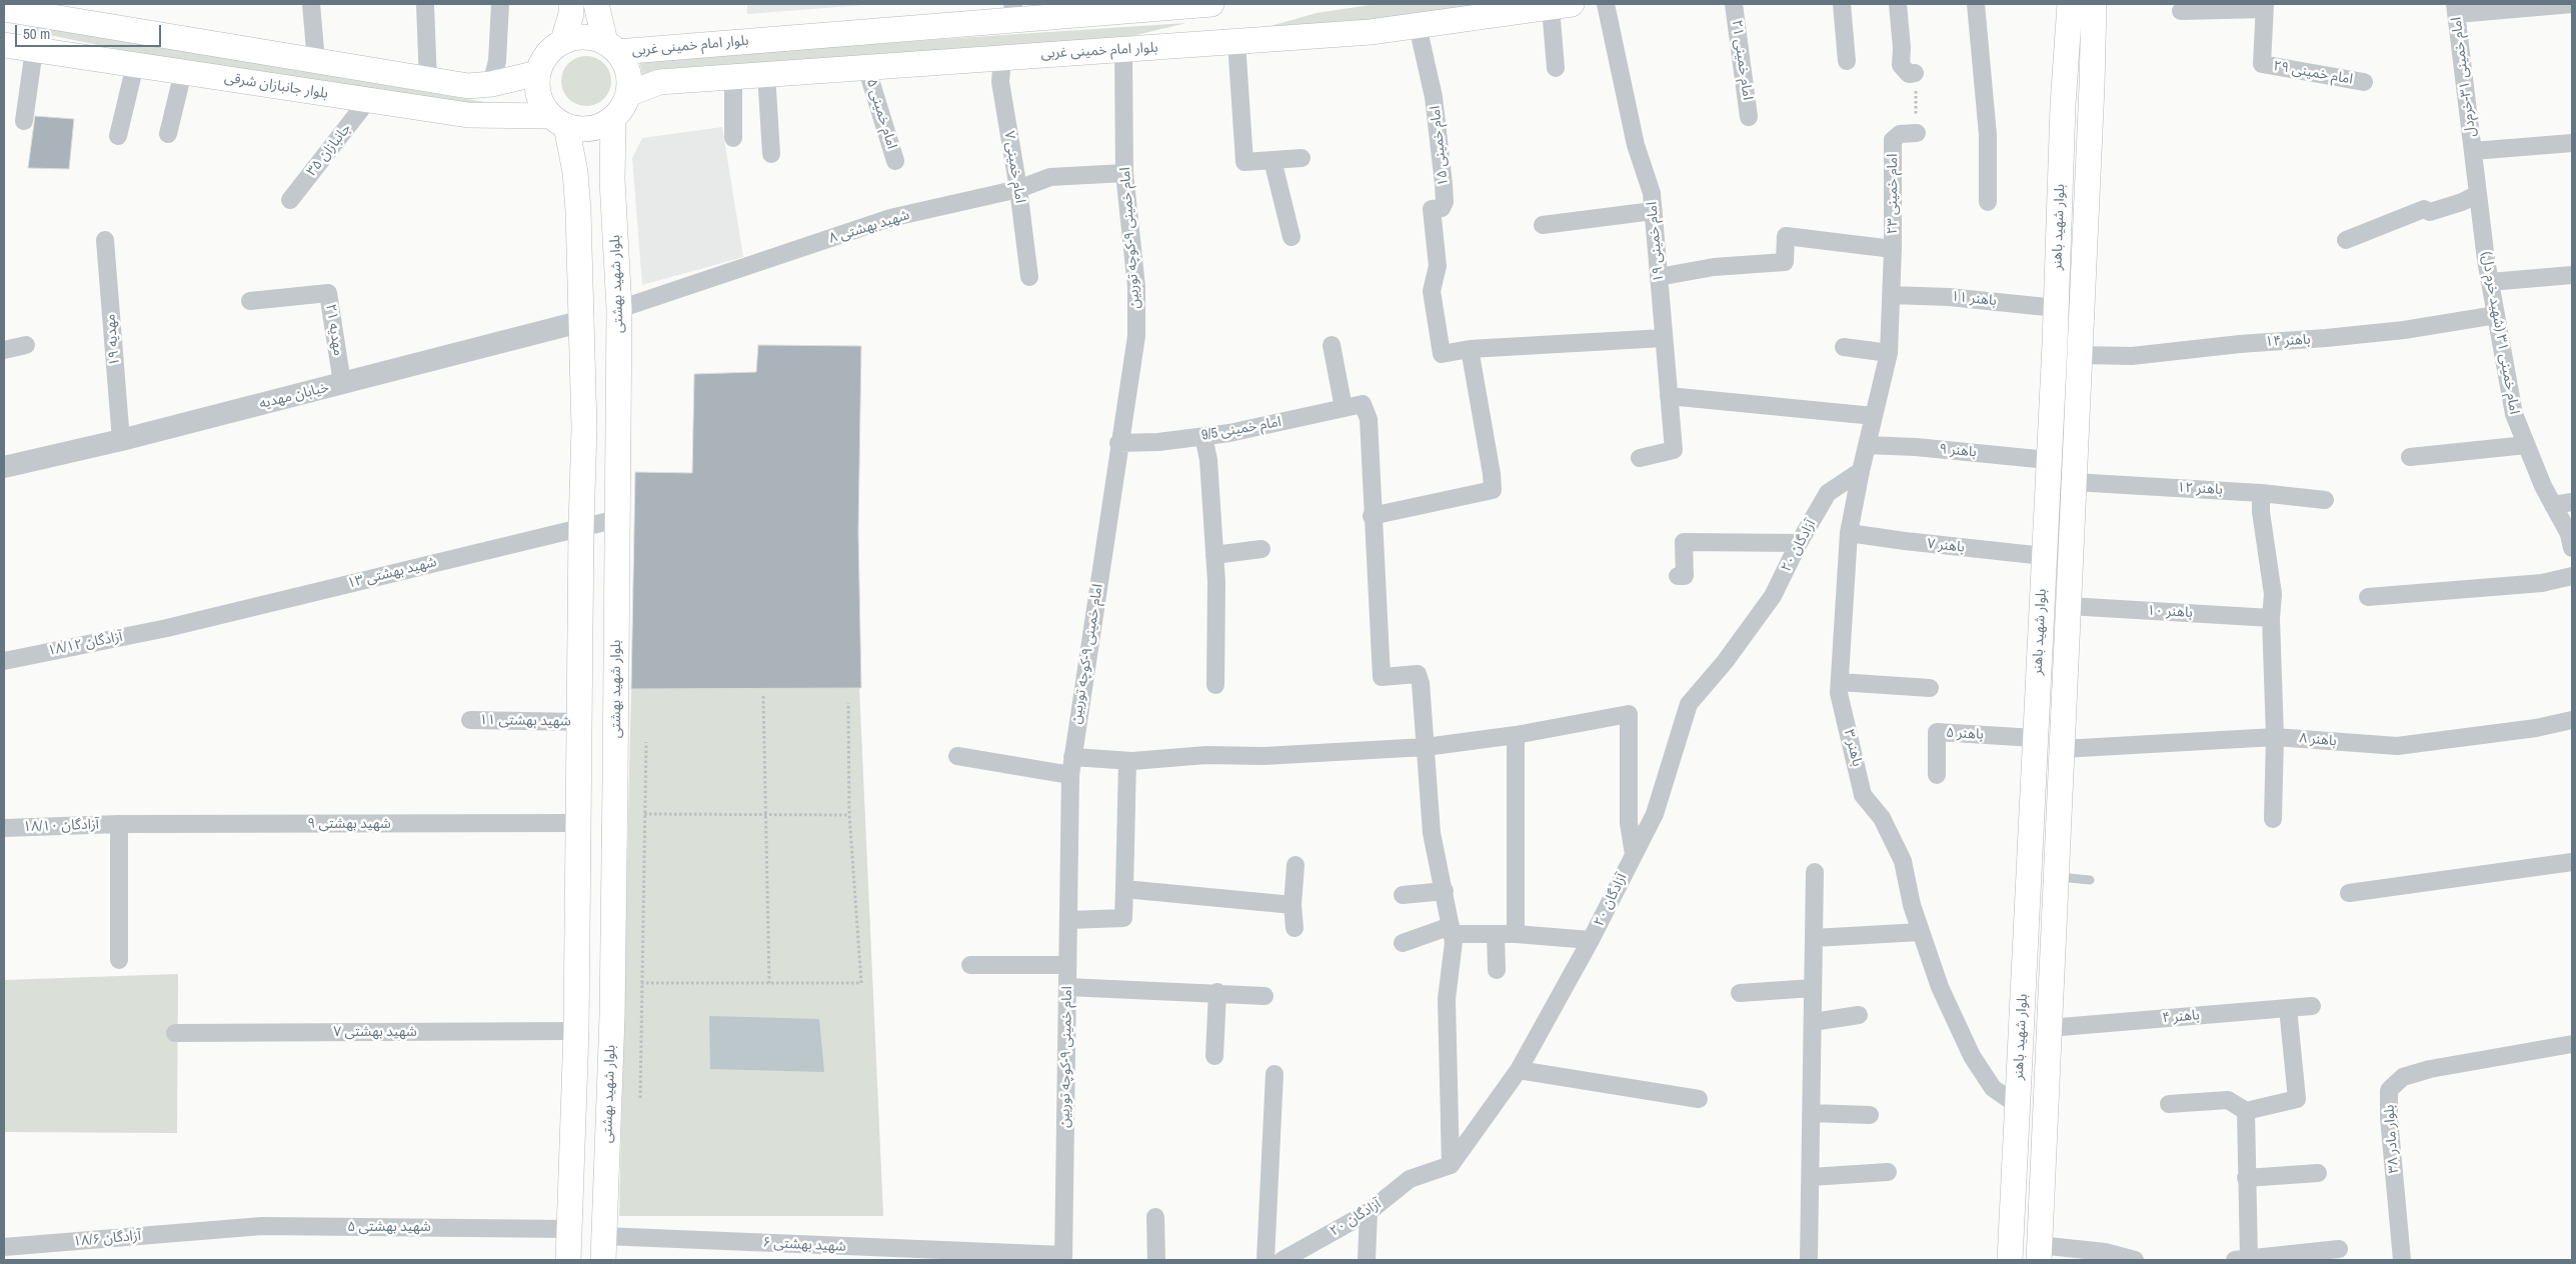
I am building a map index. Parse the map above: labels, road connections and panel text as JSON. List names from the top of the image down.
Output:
{
  "streets": {
    "main road": [
      "بلوار امام خمینی غربی",
      "بلوار جانبازان شرقی",
      "بلوار شهید باهنر",
      "بلوار شهید بهشتی"
    ],
    "street": [
      "امام خمینی ۲۱",
      "امام خمینی ۲۹",
      "امام خمینی ۳۱-خرم‌دل",
      "امام خمینی ۵",
      "امام خمینی ۱۵",
      "جانبازان ۳۵",
      "امام خمینی ۷",
      "امام خمینی ۲۳",
      "شهید بهشتی ۸",
      "امام خمینی ۹-کوچه توربین",
      "امام خمینی ۱۹",
      "باهنر ۱۱",
      "مهدیه ۲۱",
      "امام خمینی ۳۱ (شهید خرم دل)",
      "مهدیه ۱۹",
      "باهنر ۱۴",
      "خیابان مهدیه",
      "امام خمینی 9/5",
      "باهنر ۹",
      "باهنر ۱۲",
      "آزادگان ۲۰",
      "باهنر ۷",
      "شهید بهشتی ۱۳",
      "باهنر ۱۰",
      "آزادگان ۱۸/۱۲",
      "شهید بهشتی ۱۱",
      "باهنر ۵",
      "باهنر ۸",
      "باهنر ۳",
      "شهید بهشتی ۹",
      "آزادگان ۱۸/۱۰",
      "باهنر ۴",
      "شهید بهشتی ۷",
      "بلوار مادر ۳۸",
      "شهید بهشتی ۵",
      "آزادگان ۱۸/۶",
      "شهید بهشتی ۶"
    ]
  },
  "crossings": [
    ["بلوار امام خمینی غربی", "بلوار جانبازان شرقی"],
    ["بلوار امام خمینی غربی", "امام خمینی ۵"],
    ["بلوار امام خمینی غربی", "امام خمینی ۱۵"],
    ["بلوار امام خمینی غربی", "امام خمینی ۷"],
    ["بلوار امام خمینی غربی", "امام خمینی ۹-کوچه توربین"],
    ["بلوار امام خمینی غربی", "بلوار شهید بهشتی"],
    ["امام خمینی ۳۱-خرم‌دل", "امام خمینی ۳۱ (شهید خرم دل)"],
    ["بلوار جانبازان شرقی", "جانبازان ۳۵"],
    ["بلوار جانبازان شرقی", "بلوار شهید بهشتی"],
    ["امام خمینی ۷", "شهید بهشتی ۸"],
    ["امام خمینی ۲۳", "باهنر ۱۱"],
    ["امام خمینی ۲۳", "باهنر ۳"],
    ["شهید بهشتی ۸", "امام خمینی ۹-کوچه توربین"],
    ["شهید بهشتی ۸", "بلوار شهید بهشتی"],
    ["بلوار شهید باهنر", "باهنر ۱۱"],
    ["بلوار شهید باهنر", "باهنر ۱۴"],
    ["بلوار شهید باهنر", "باهنر ۹"],
    ["بلوار شهید باهنر", "باهنر ۱۲"],
    ["بلوار شهید باهنر", "باهنر ۷"],
    ["بلوار شهید باهنر", "باهنر ۱۰"],
    ["بلوار شهید باهنر", "باهنر ۵"],
    ["بلوار شهید باهنر", "باهنر ۸"],
    ["بلوار شهید باهنر", "باهنر ۳"],
    ["بلوار شهید باهنر", "باهنر ۴"],
    ["امام خمینی ۹-کوچه توربین", "امام خمینی 9/5"],
    ["امام خمینی ۹-کوچه توربین", "شهید بهشتی ۶"],
    ["بلوار شهید بهشتی", "شهید بهشتی ۱۳"],
    ["بلوار شهید بهشتی", "شهید بهشتی ۶"],
    ["مهدیه ۲۱", "خیابان مهدیه"],
    ["امام خمینی ۳۱ (شهید خرم دل)", "باهنر ۱۴"],
    ["مهدیه ۱۹", "خیابان مهدیه"],
    ["باهنر ۹", "باهنر ۳"],
    ["آزادگان ۲۰", "باهنر ۳"],
    ["باهنر ۷", "باهنر ۳"],
    ["شهید بهشتی ۱۳", "آزادگان ۱۸/۱۲"],
    ["شهید بهشتی ۹", "آزادگان ۱۸/۱۰"],
    ["شهید بهشتی ۵", "آزادگان ۱۸/۶"]
  ],
  "scale_bar": "50 m"
}
